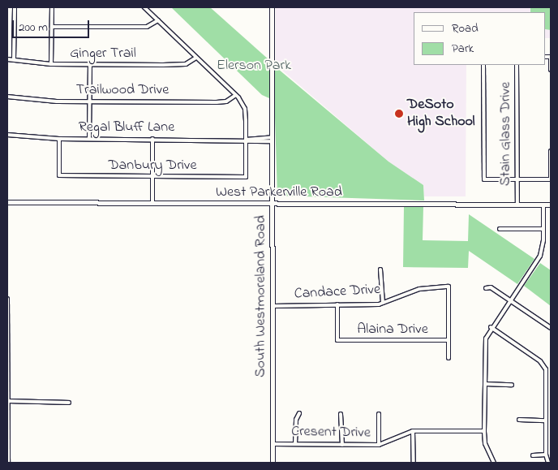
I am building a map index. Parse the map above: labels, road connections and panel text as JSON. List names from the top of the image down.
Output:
{
  "streets": {
    "main road": ["West Parkerville Road", "South Westmoreland Road"],
    "street": [
      "Ginger Trail",
      "Trailwood Drive",
      "Regal Bluff Lane",
      "Stain Glass Drive",
      "Danbury Drive",
      "Candace Drive",
      "Alaina Drive",
      "Cresent Drive"
    ]
  },
  "crossings": [
    ["Regal Bluff Lane", "Danbury Drive"],
    ["Regal Bluff Lane", "South Westmoreland Road"],
    ["Stain Glass Drive", "West Parkerville Road"],
    ["West Parkerville Road", "South Westmoreland Road"],
    ["Candace Drive", "South Westmoreland Road"],
    ["Candace Drive", "Alaina Drive"],
    ["South Westmoreland Road", "Cresent Drive"]
  ],
  "parks": ["Elerson Park"],
  "places": ["DeSoto High School"],
  "legend": ["Road", "Park"],
  "scale_bar": "200 m"
}
